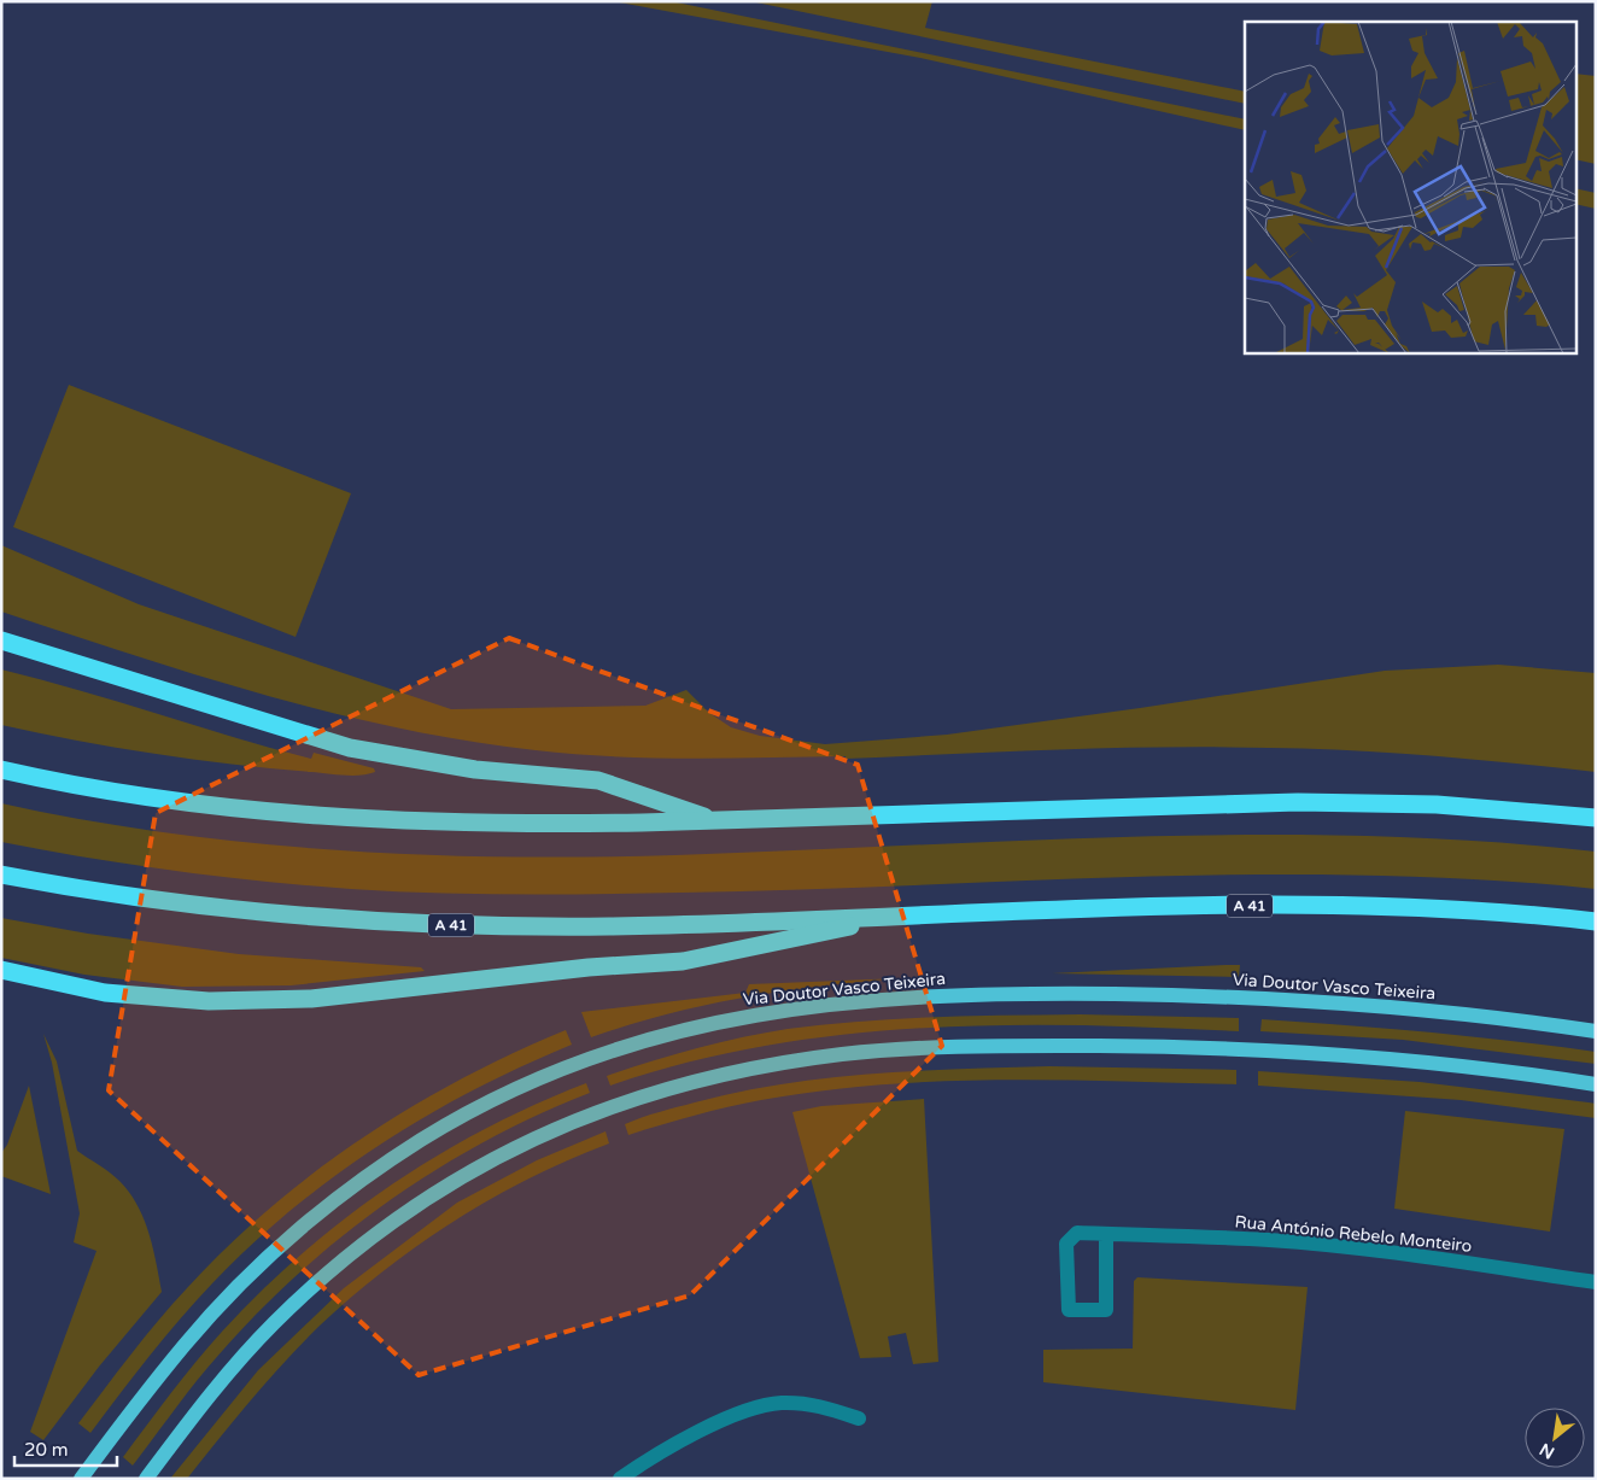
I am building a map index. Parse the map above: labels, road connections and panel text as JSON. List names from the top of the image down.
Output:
{
  "streets": {
    "highway": ["A 41"],
    "main road": ["Via Doutor Vasco Teixeira"],
    "street": ["Rua António Rebelo Monteiro"]
  },
  "scale_bar": "20 m",
  "north": "bottom left"
}
